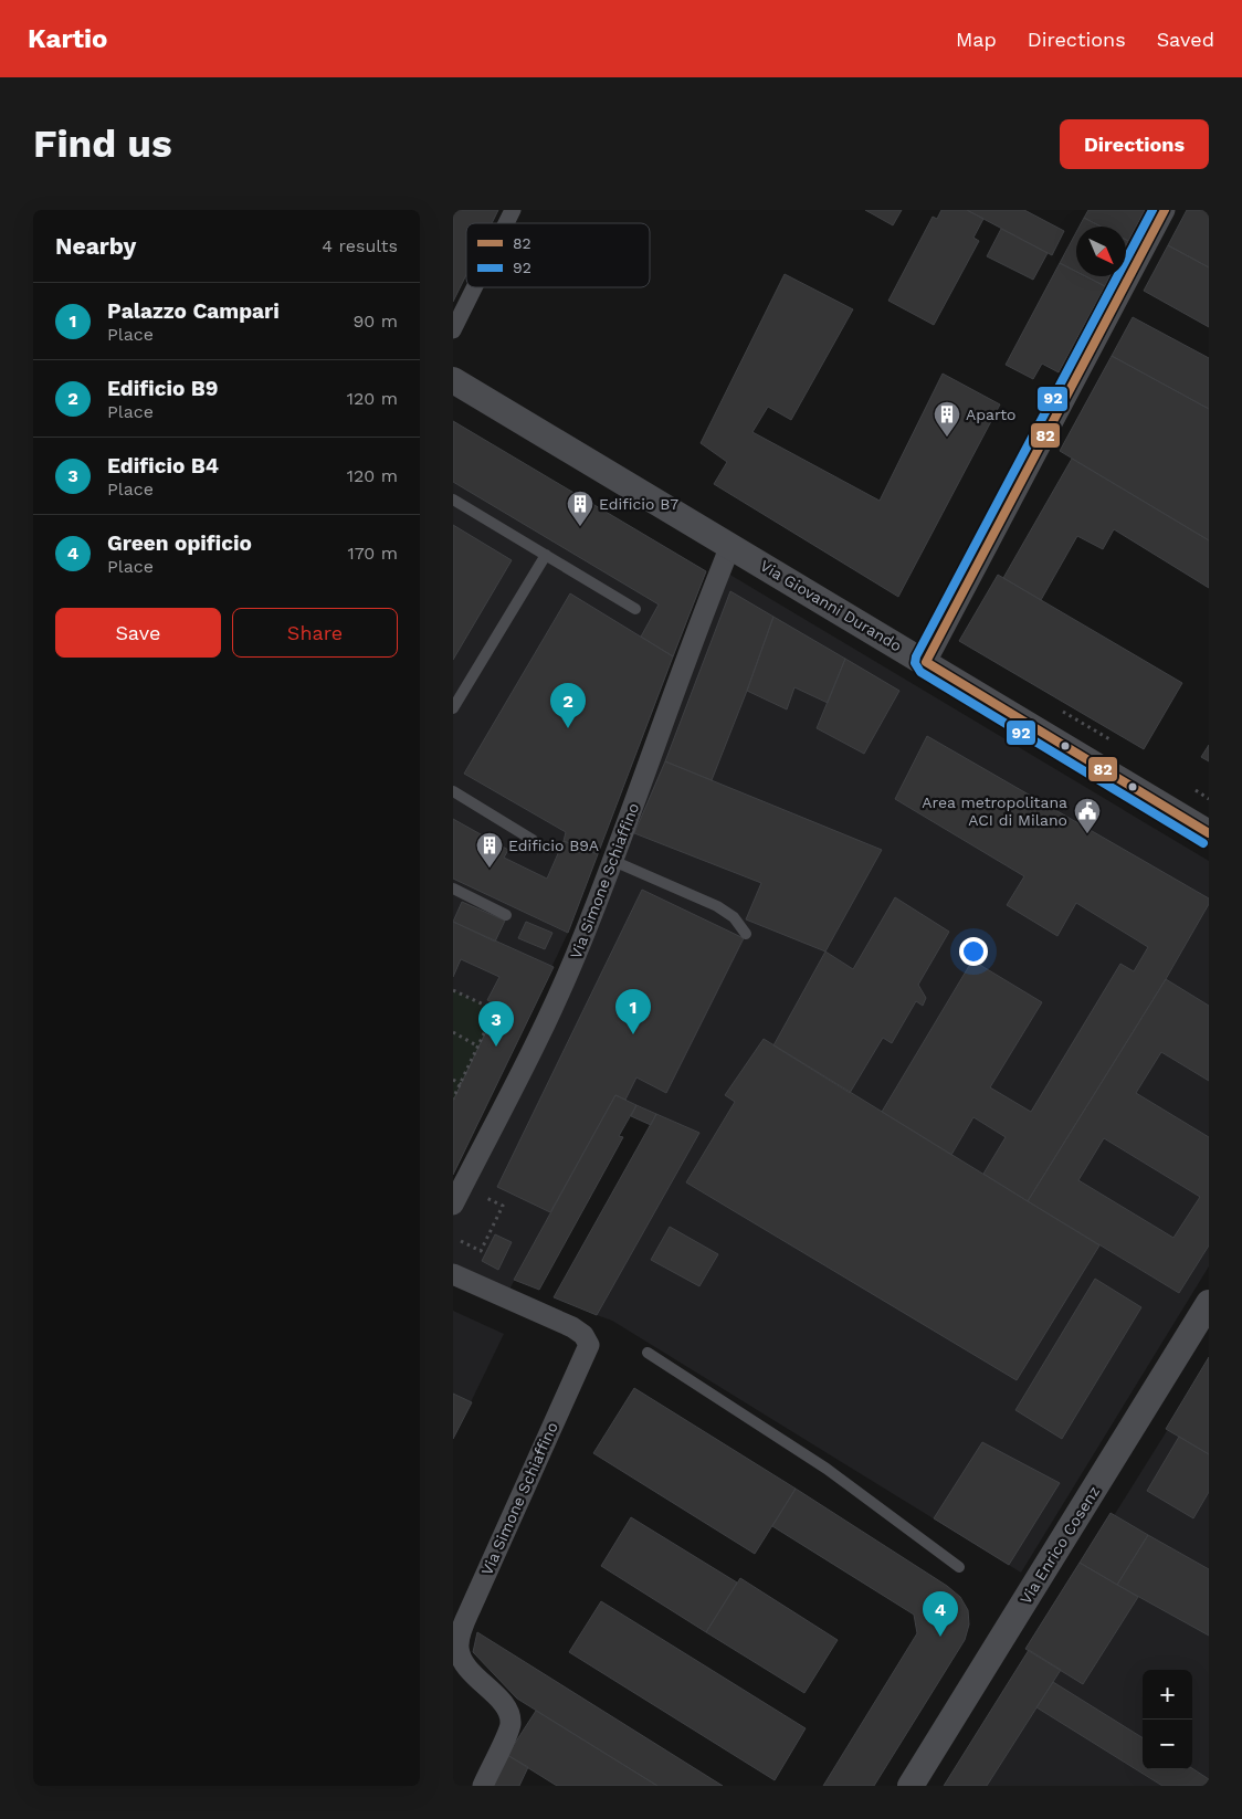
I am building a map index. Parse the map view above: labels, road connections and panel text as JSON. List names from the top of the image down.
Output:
{
  "streets": {
    "street": ["Via Giovanni Durando", "Via Simone Schiaffino", "Via Enrico Cosenz"]
  },
  "crossings": [
    ["Via Giovanni Durando", "Via Simone Schiaffino"]
  ],
  "places": {
    "building": ["Aparto", "Edificio B7", "Edificio B9A"],
    "public building": ["Area metropolitana ACI di Milano"]
  },
  "lines": ["transit line 82", "transit line 92"],
  "legend": ["82", "92"],
  "north": "bottom right",
  "page": {
    "header": "Kartio",
    "nav": ["Map", "Directions", "Saved"],
    "buttons": [
      "Directions",
      ["Save", "Share"]
    ],
    "title": "Find us",
    "heading": ["Nearby", "4 results"],
    "list": [
      {
        "mark": "1",
        "name": "Palazzo Campari",
        "note": "Place",
        "value": "90 m"
      },
      {
        "mark": "2",
        "name": "Edificio B9",
        "note": "Place",
        "value": "120 m"
      },
      {
        "mark": "3",
        "name": "Edificio B4",
        "note": "Place",
        "value": "120 m"
      },
      {
        "mark": "4",
        "name": "Green opificio",
        "note": "Place",
        "value": "170 m"
      }
    ],
    "pins": [
      "2",
      "1",
      "3",
      "4"
    ],
    "map_buttons": ["+", "−"]
  }
}
